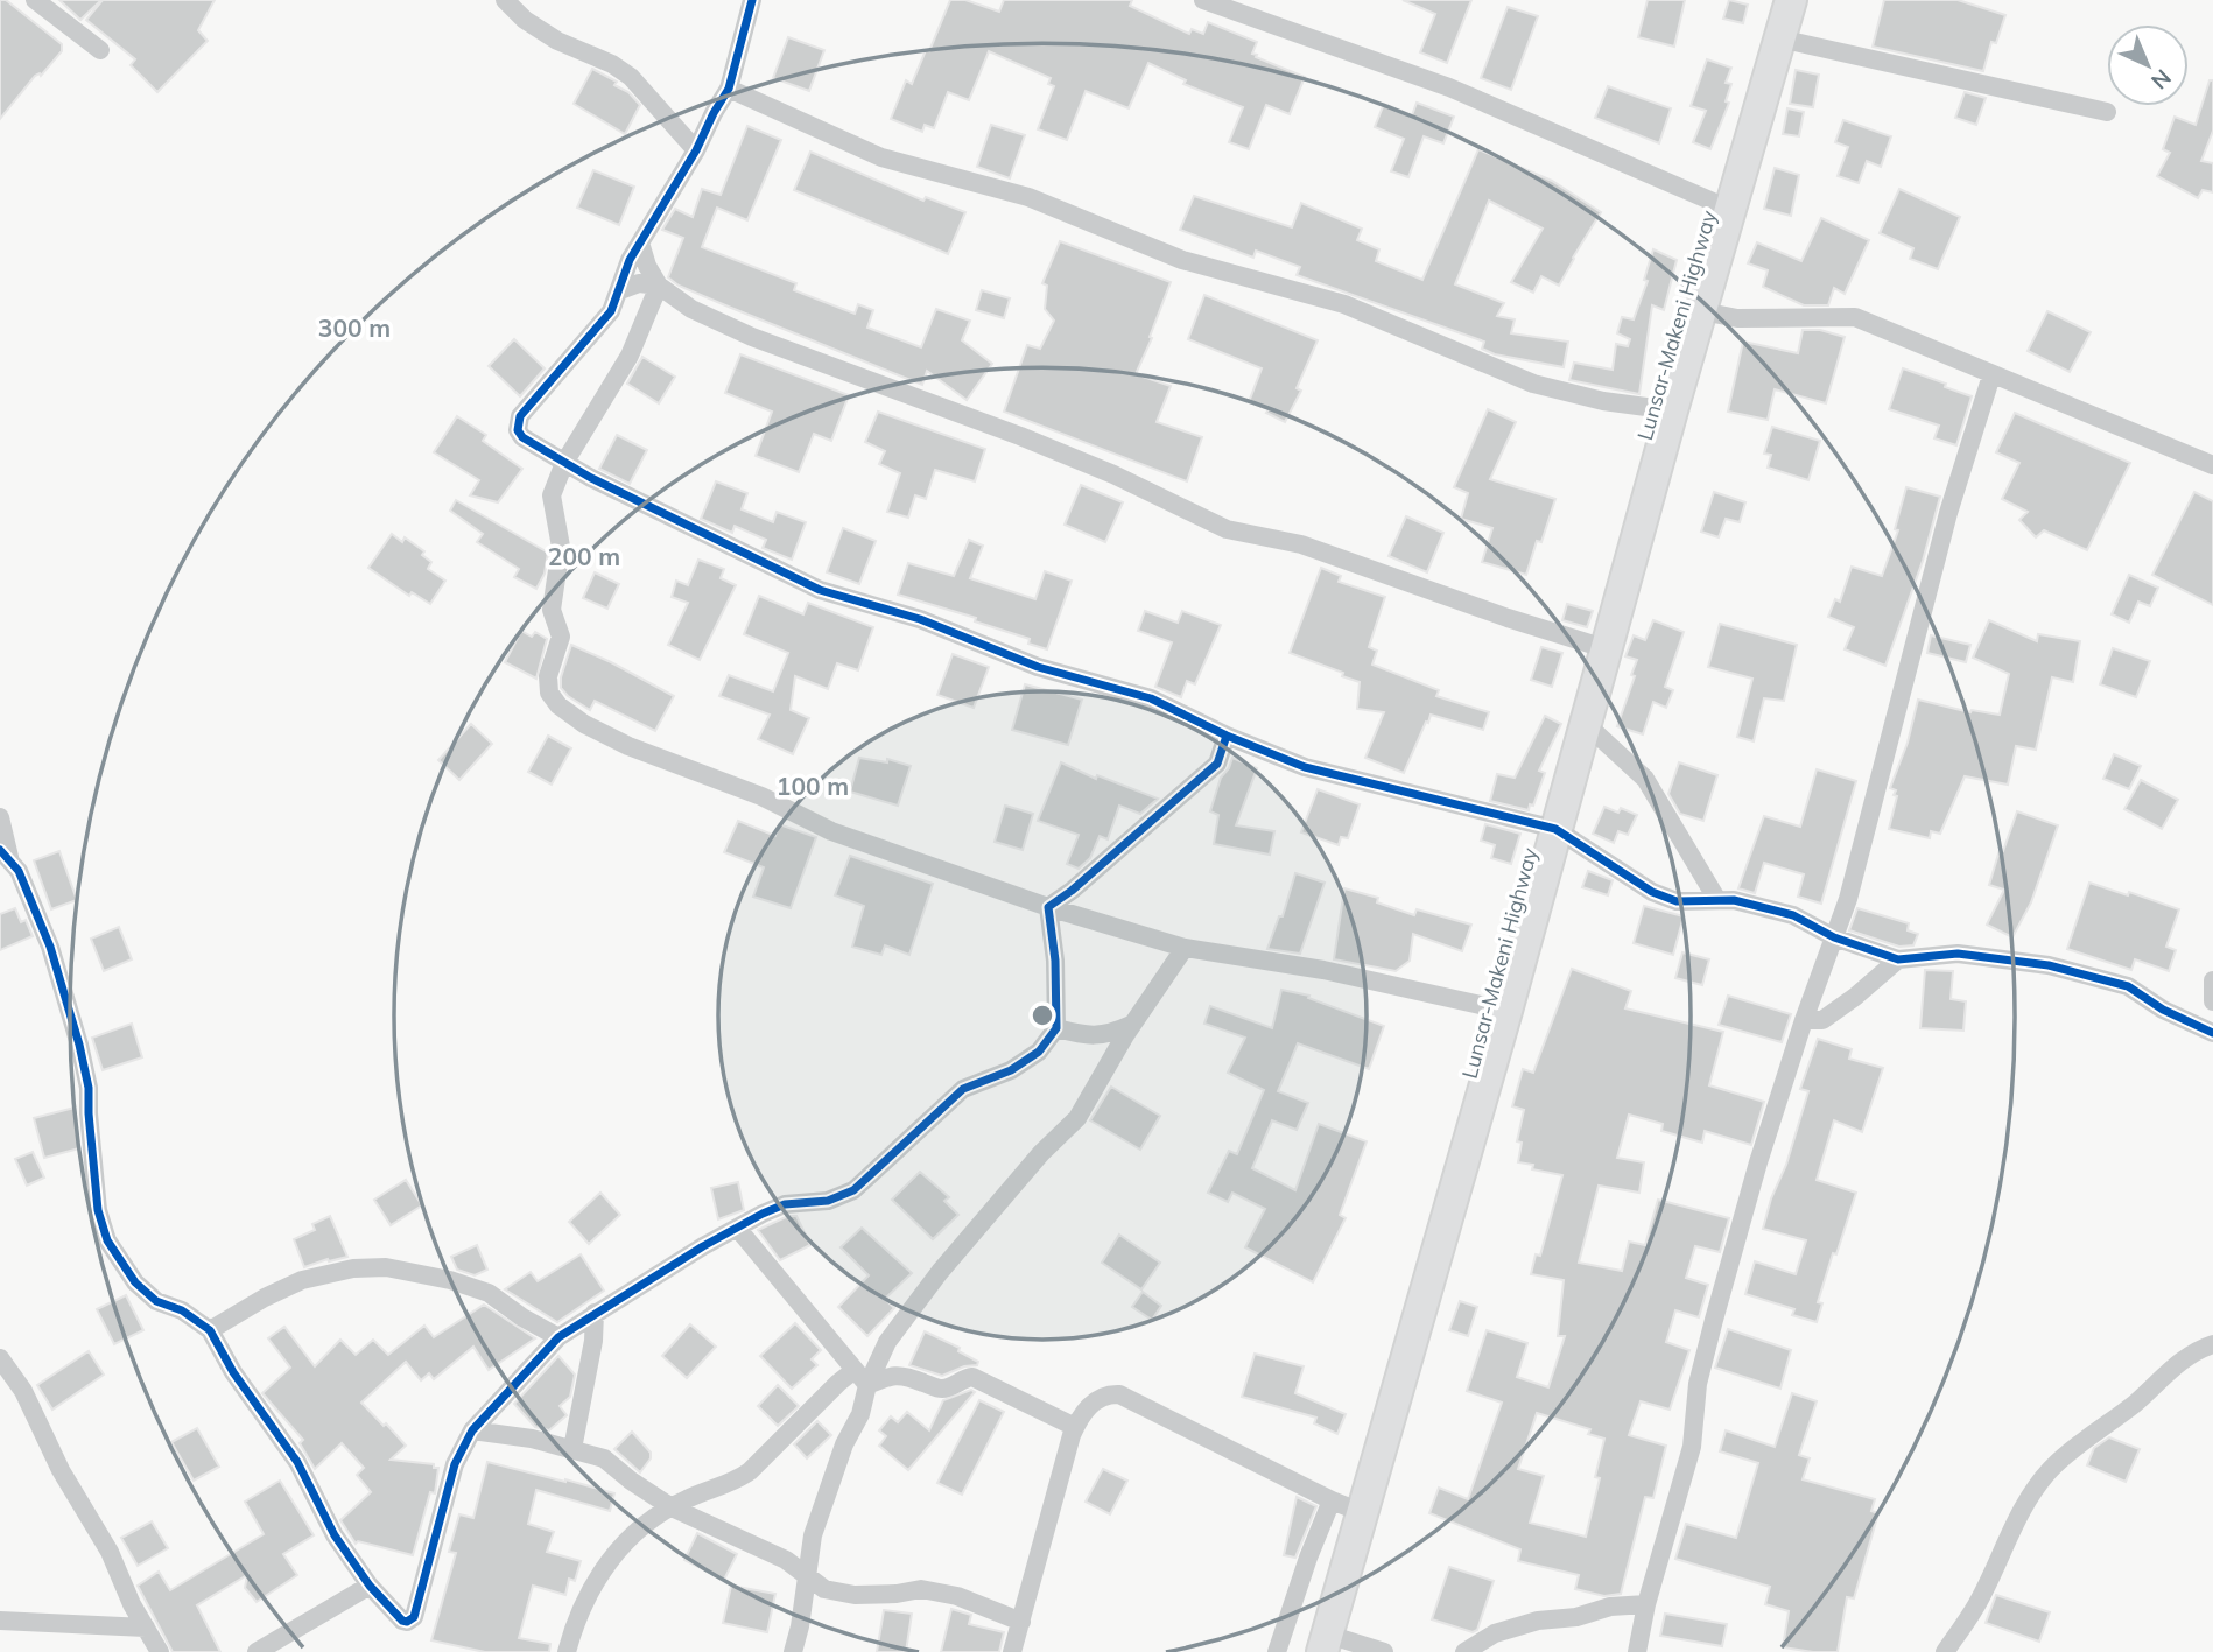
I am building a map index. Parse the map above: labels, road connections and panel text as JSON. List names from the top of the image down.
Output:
{
  "streets": {
    "main road": ["Lunsar-Makeni Highway"]
  },
  "north": "bottom right",
  "rings": ["300 m", "200 m", "100 m"]
}
